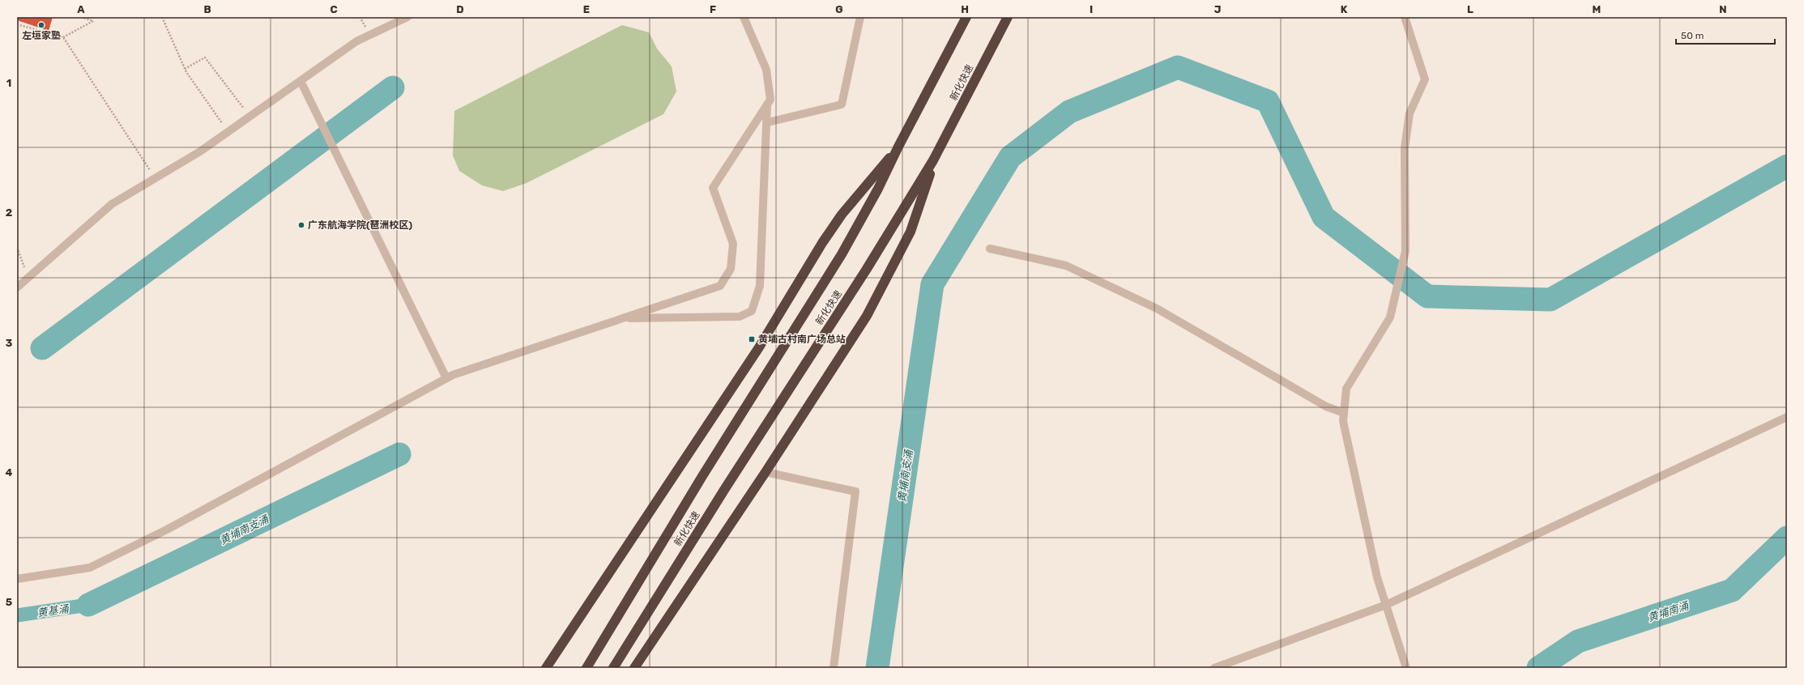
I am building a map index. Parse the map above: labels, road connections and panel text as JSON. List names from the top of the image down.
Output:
{
  "streets": {
    "highway": ["新化快速"]
  },
  "water": ["黄埔南支涌", "黄基涌", "黄埔南涌"],
  "places": {
    "other": ["左垣家塾", "广东航海学院(琶洲校区)"],
    "transit": ["黄埔古村南广场总站"]
  },
  "scale_bar": "50 m",
  "grid": {
    "columns": [
      "A",
      "B",
      "C",
      "D",
      "E",
      "F",
      "G",
      "H",
      "I",
      "J",
      "K",
      "L",
      "M",
      "N"
    ],
    "rows": [
      "1",
      "2",
      "3",
      "4",
      "5"
    ]
  }
}
